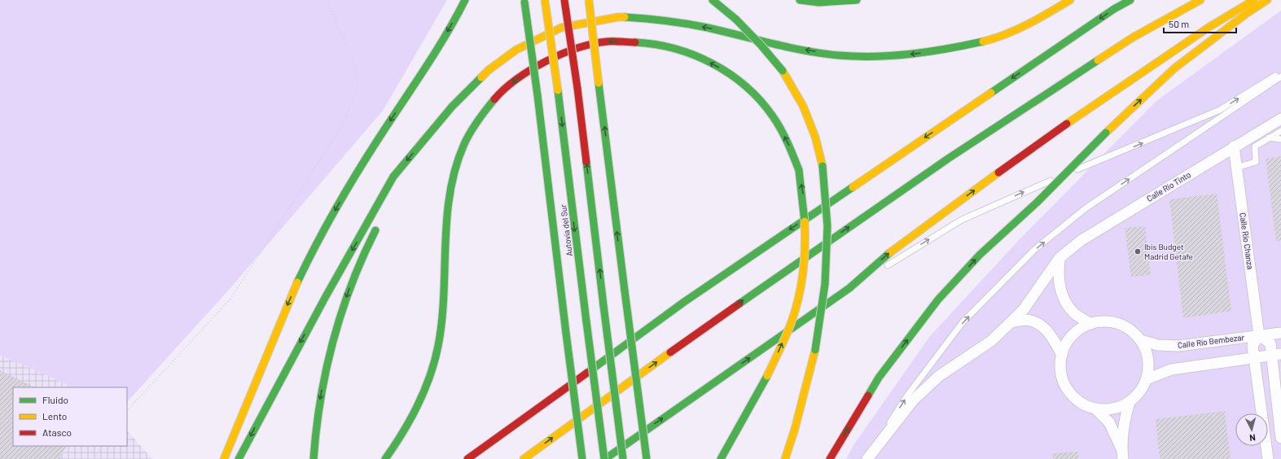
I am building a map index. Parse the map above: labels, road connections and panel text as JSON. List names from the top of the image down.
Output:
{
  "streets": {
    "highway": ["Autovía del Sur"],
    "street": ["Calle Río Tinto", "Calle Río Chanza", "Calle Río Bembezar"]
  },
  "crossings": [
    ["Calle Río Tinto", "Calle Río Chanza"],
    ["Calle Río Chanza", "Calle Río Bembezar"]
  ],
  "places": ["Ibis Budget Madrid Getafe"],
  "legend": ["Fluido", "Lento", "Atasco"],
  "scale_bar": "50 m",
  "north": "bottom"
}
